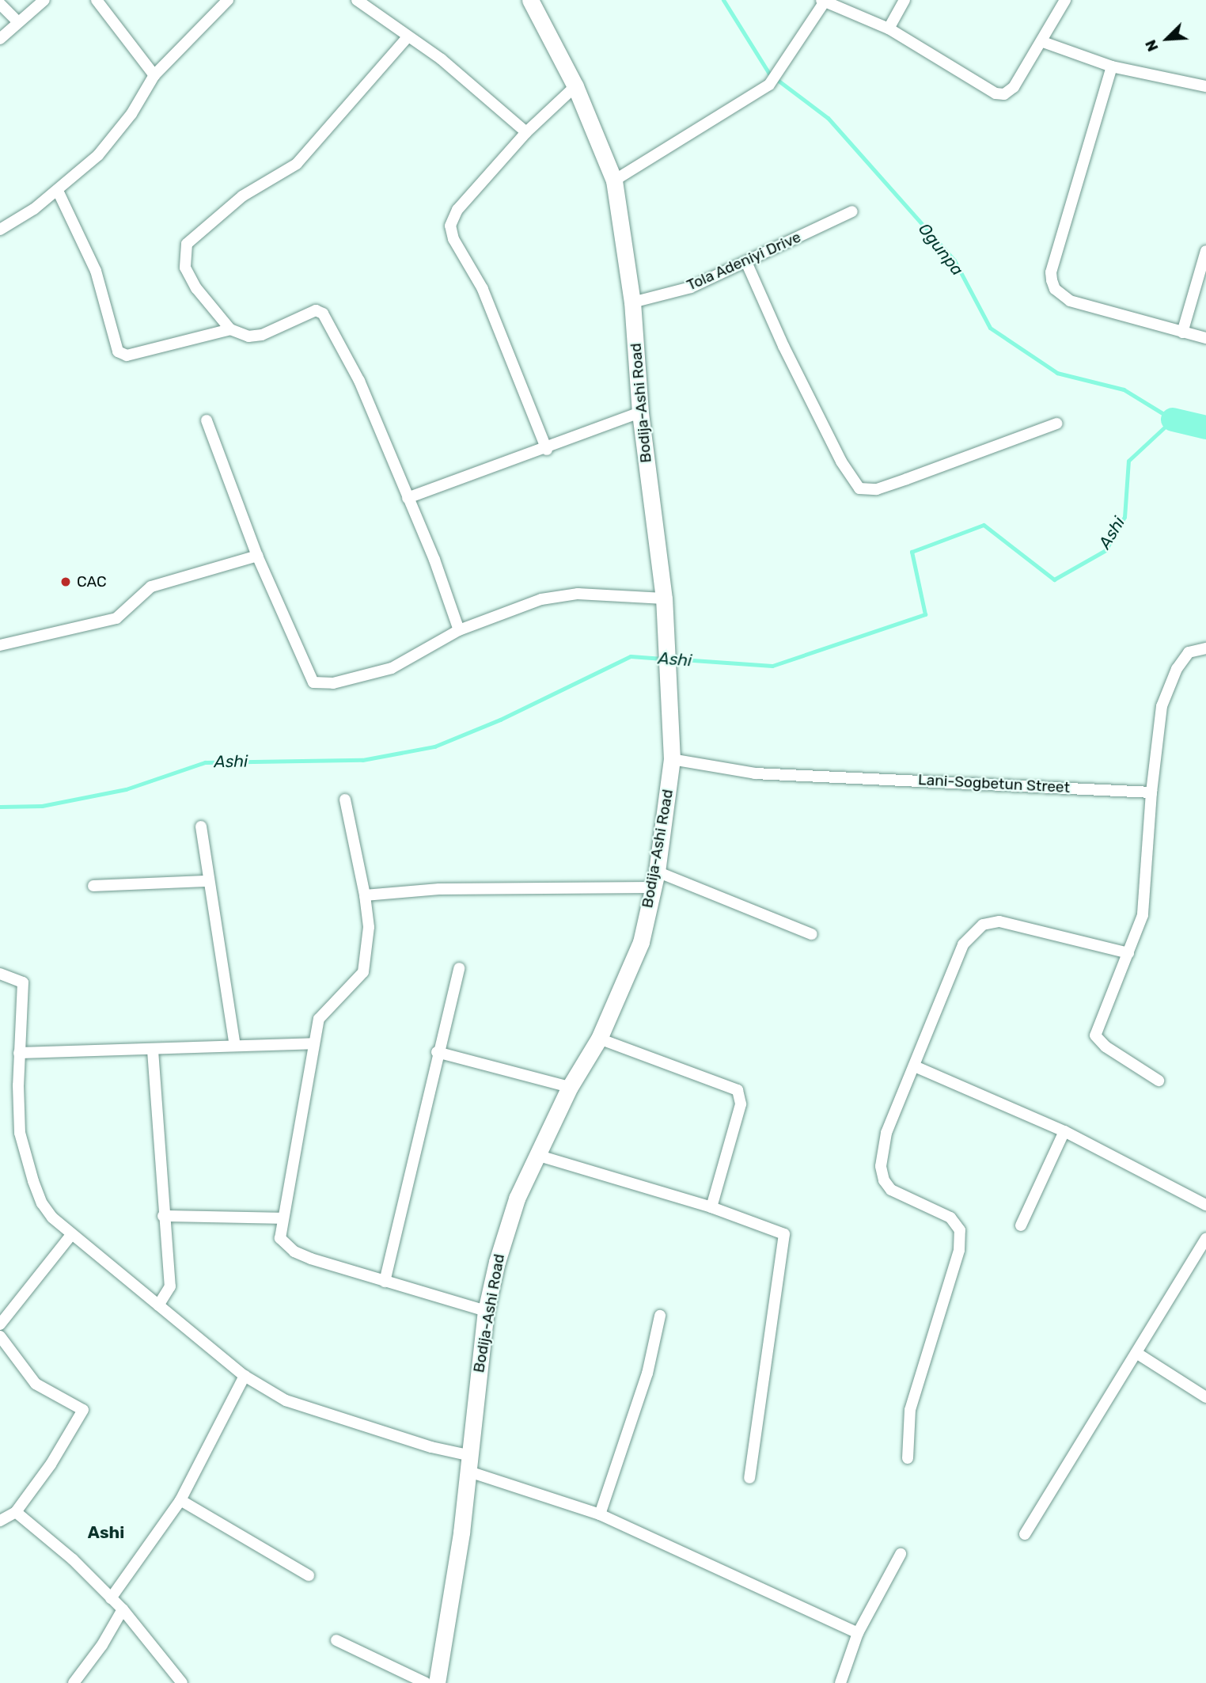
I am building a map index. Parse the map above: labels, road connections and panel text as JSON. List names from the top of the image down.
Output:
{
  "streets": {
    "street": ["Tola Adeniyi Drive", "Bodija-Ashi Road", "Lani-Sogbetun Street"]
  },
  "crossings": [
    ["Tola Adeniyi Drive", "Bodija-Ashi Road"],
    ["Bodija-Ashi Road", "Lani-Sogbetun Street"]
  ],
  "districts": ["Ashi"],
  "water": ["Ogunpa", "Ashi"],
  "places": ["CAC"],
  "north": "bottom left"
}
